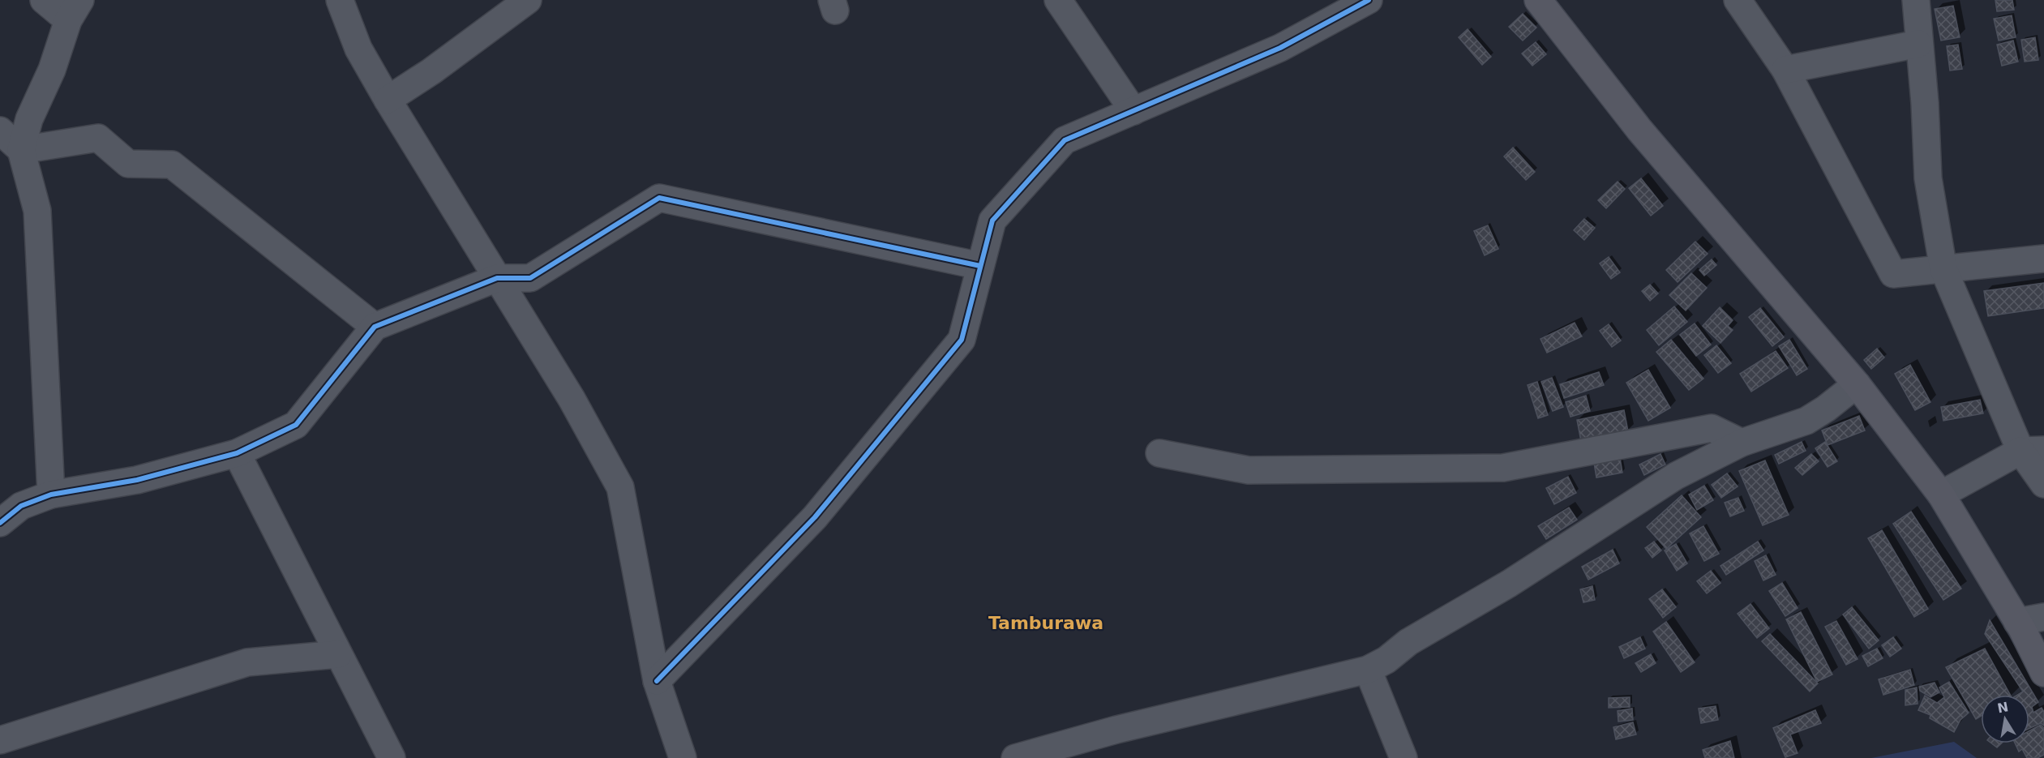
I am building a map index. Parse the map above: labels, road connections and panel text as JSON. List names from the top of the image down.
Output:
{
  "districts": ["Tamburawa"],
  "north": "top"
}
